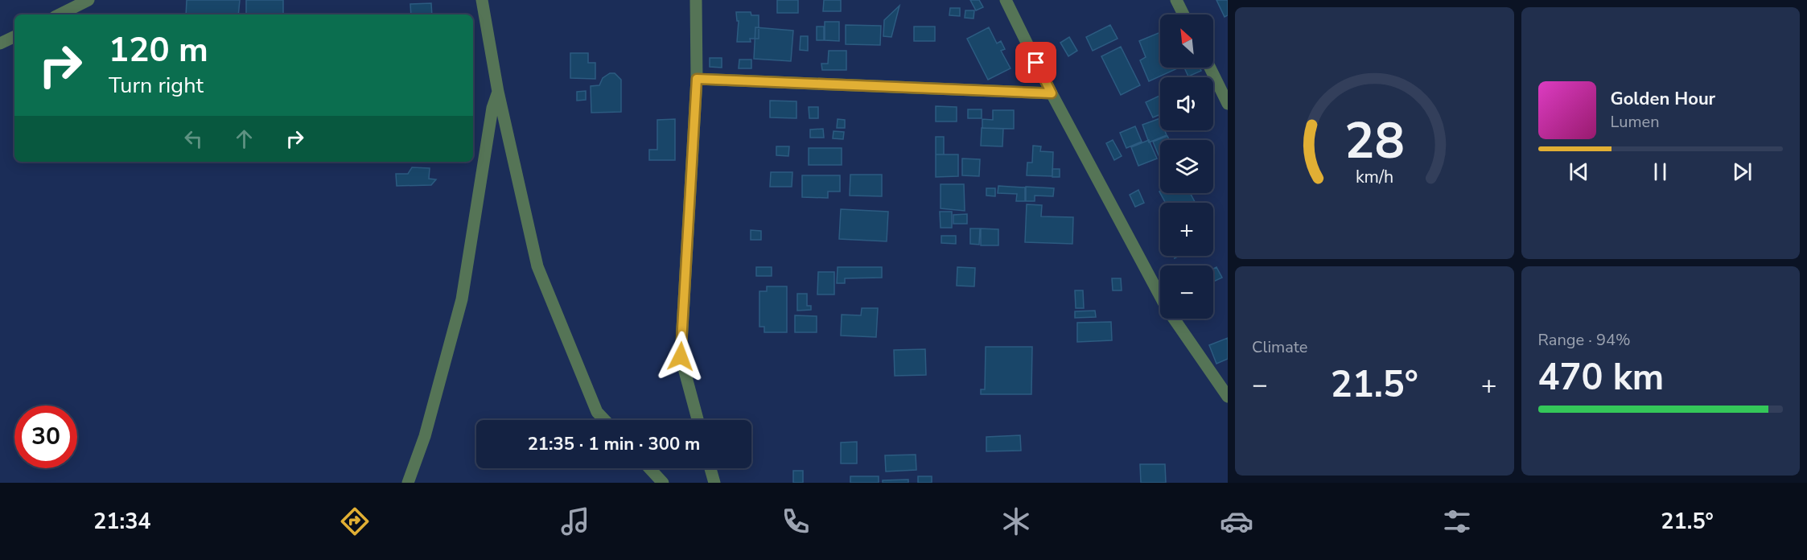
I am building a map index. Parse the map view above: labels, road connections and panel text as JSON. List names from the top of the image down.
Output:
{
  "north": "top left",
  "page": {
    "map_buttons": ["+", "−"],
    "turn": ["120 m", "Turn right"],
    "song": ["Golden Hour", "Lumen"],
    "tile": [
      "Climate",
      ["Range · 94%", "470 km"]
    ],
    "heat": ["−", "21.5°", "+"],
    "limit": "30",
    "trip": "21:35 · 1 min · 300 m",
    "tabs": ["21:34", "21.5°"],
    "gauge": ["28", "km/h"]
  }
}
